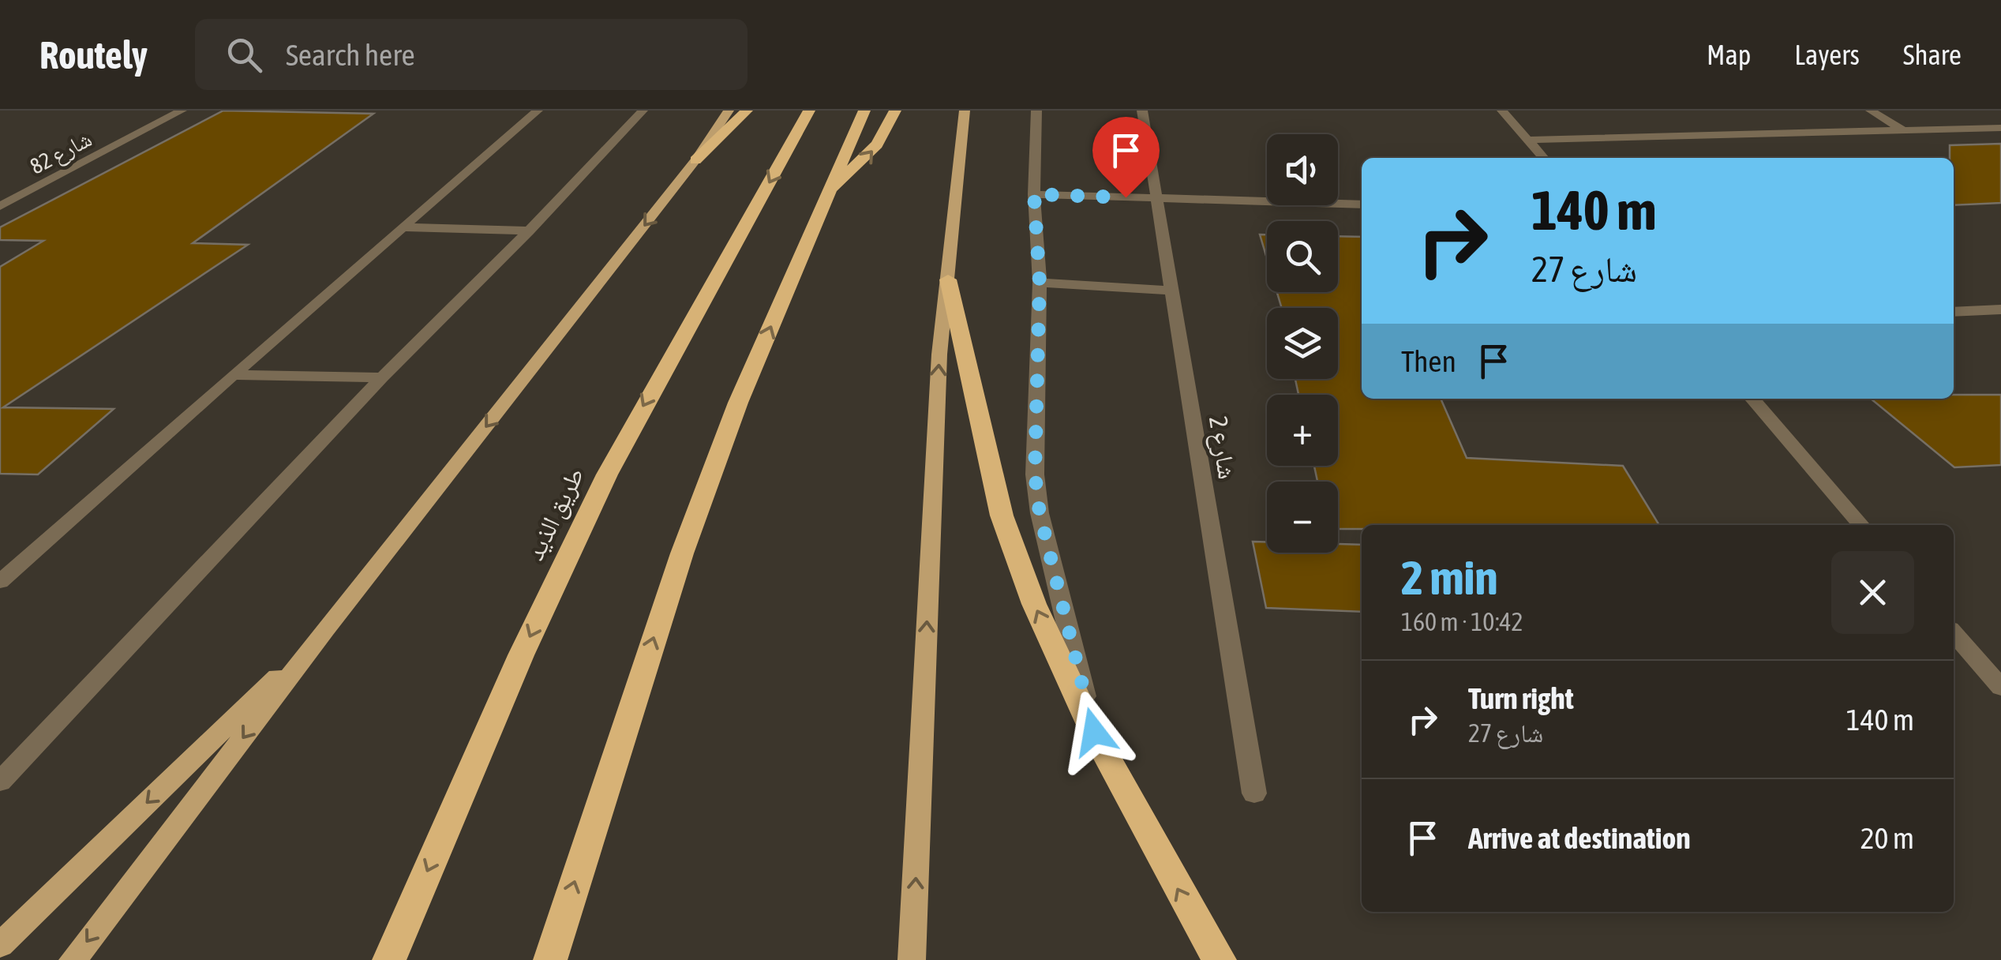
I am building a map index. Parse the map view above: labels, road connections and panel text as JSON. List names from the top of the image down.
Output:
{
  "streets": {
    "highway": ["طريق الذيد"],
    "street": ["شارع 82", "شارع 2"]
  },
  "page": {
    "header": "Routely",
    "search": "Search here",
    "nav": ["Map", "Layers", "Share"],
    "map_buttons": ["+", "−"],
    "turn": ["140 m", "شارع 27"],
    "then": "Then",
    "heading": ["2 min", "160 m · 10:42"],
    "list": [
      {
        "name": "Turn right",
        "note": "شارع 27",
        "value": "140 m"
      },
      {
        "name": "Arrive at destination",
        "value": "20 m"
      }
    ]
  }
}
